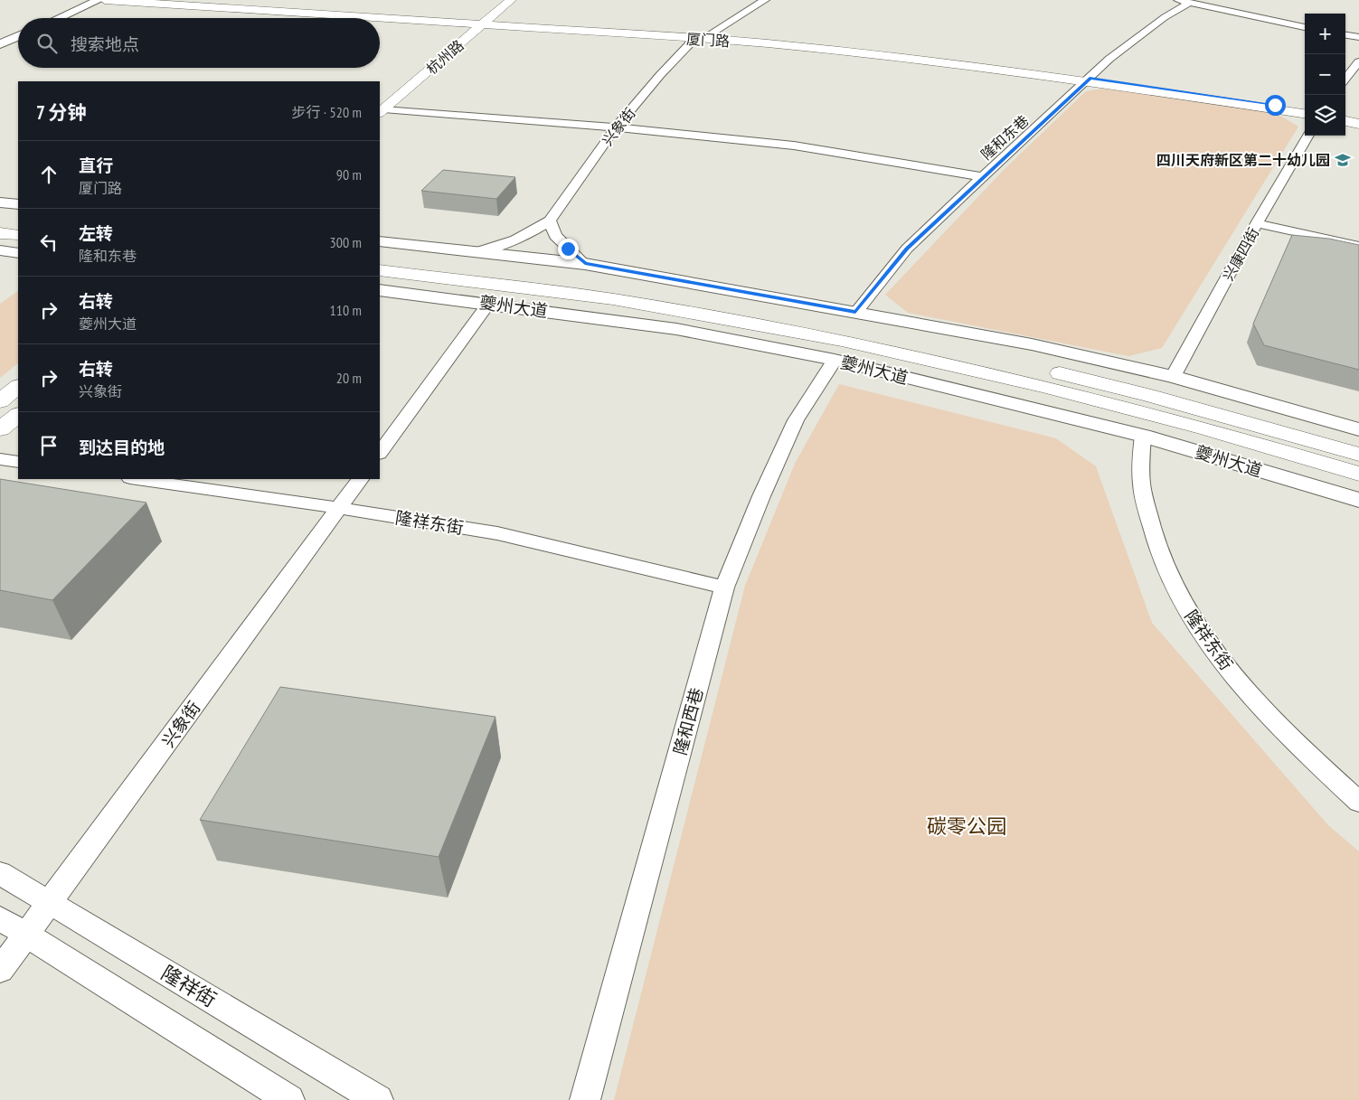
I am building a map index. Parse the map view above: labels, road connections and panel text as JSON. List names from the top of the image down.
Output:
{
  "streets": {
    "main road": ["厦门路", "杭州路", "夔州大道"],
    "street": [
      "兴象街",
      "隆和东巷",
      "兴康四街",
      "隆祥东街",
      "隆和西巷",
      "隆祥街"
    ]
  },
  "crossings": [
    ["厦门路", "杭州路"],
    ["厦门路", "兴象街"],
    ["厦门路", "隆和东巷"],
    ["兴象街", "隆祥东街"],
    ["兴象街", "隆祥街"],
    ["夔州大道", "隆祥东街"],
    ["夔州大道", "隆和西巷"],
    ["隆祥东街", "隆和西巷"]
  ],
  "parks": ["碳零公园"],
  "places": {
    "school or university": ["四川天府新区第二十幼儿园"]
  },
  "page": {
    "map_buttons": ["+", "−"],
    "search": "搜索地点",
    "heading": ["7 分钟", "步行 · 520 m"],
    "list": [
      ["直行", "厦门路", "90 m"],
      ["左转", "隆和东巷", "300 m"],
      ["右转", "夔州大道", "110 m"],
      ["右转", "兴象街", "20 m"],
      "到达目的地"
    ]
  }
}
